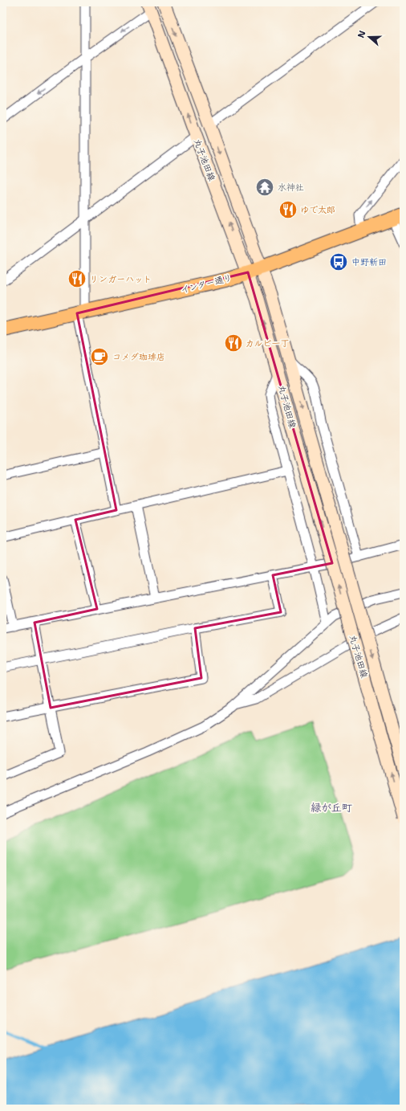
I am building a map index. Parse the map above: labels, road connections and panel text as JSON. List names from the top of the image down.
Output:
{
  "streets": {
    "main road": ["インター通り"],
    "street": ["丸子池田線"]
  },
  "crossings": [
    ["丸子池田線", "インター通り"]
  ],
  "districts": ["緑が丘町"],
  "places": {
    "temple": ["水神社"],
    "restaurant": ["ゆで太郎", "リンガーハット", "カルビ一丁"],
    "bus stop": ["中野新田"],
    "cafe": ["コメダ珈琲店"]
  },
  "north": "left"
}
